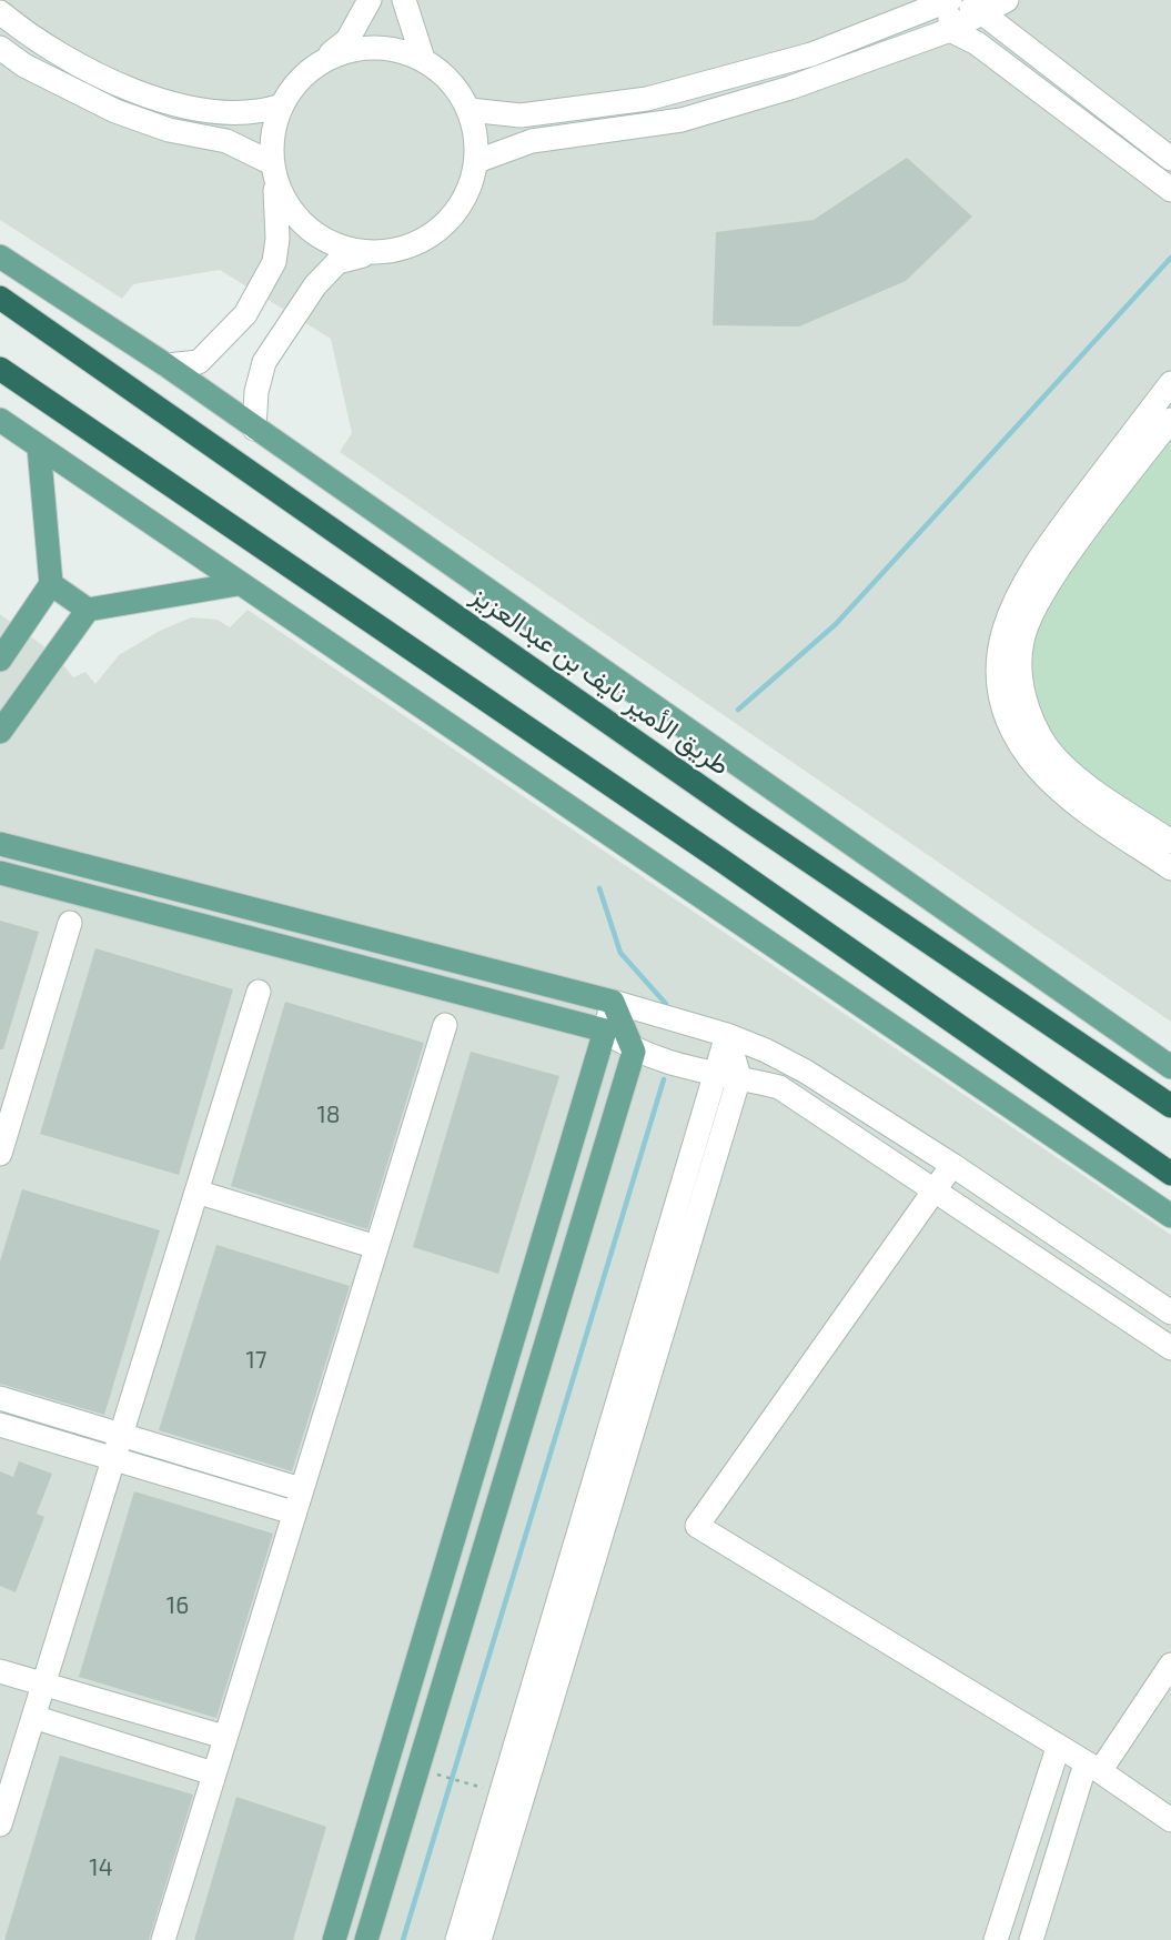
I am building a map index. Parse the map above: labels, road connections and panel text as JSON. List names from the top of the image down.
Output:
{
  "streets": {
    "highway": ["طريق الأمير نايف بن عبدالعزيز"]
  },
  "house_numbers": [
    "18",
    "17",
    "16",
    "14"
  ]
}
